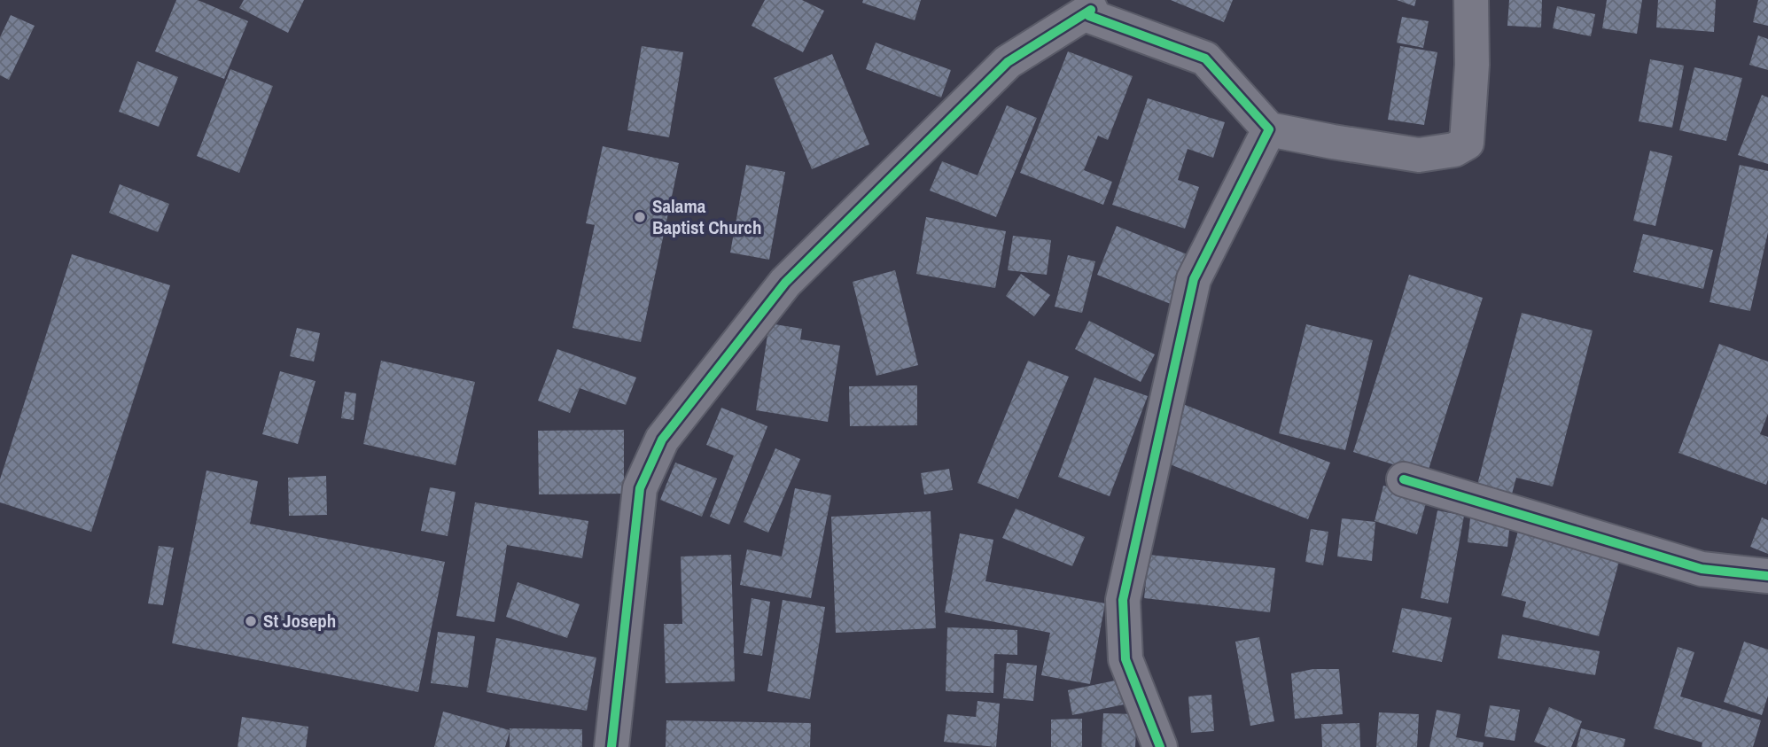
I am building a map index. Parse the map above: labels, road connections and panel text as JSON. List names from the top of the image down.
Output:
{
  "places": ["Salama Baptist Church", "St Joseph"]
}
